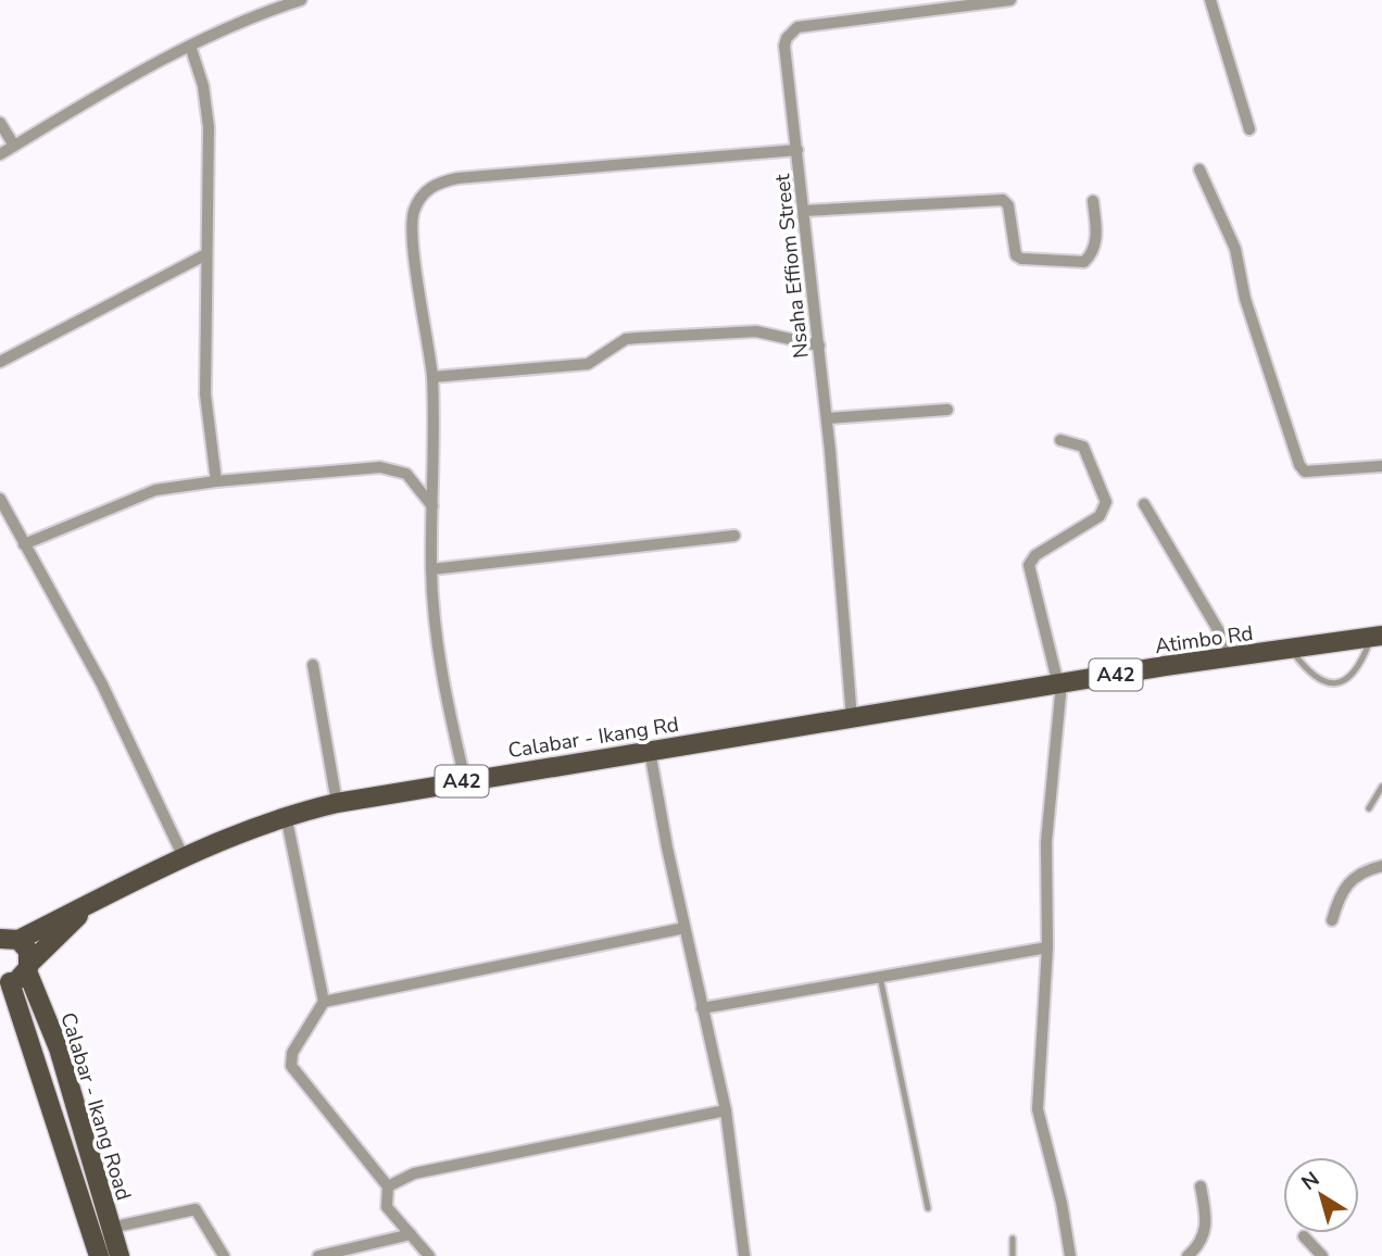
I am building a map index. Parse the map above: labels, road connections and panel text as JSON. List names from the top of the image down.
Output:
{
  "streets": {
    "main road": [
      "Atimbo Rd",
      "A42",
      "Calabar - Ikang Rd",
      "Calabar - Ikang Road"
    ],
    "street": ["Nsaha Effiom Street"]
  },
  "crossings": [
    ["Nsaha Effiom Street", "Atimbo Rd"],
    ["Nsaha Effiom Street", "Calabar - Ikang Rd"],
    ["Atimbo Rd", "Calabar - Ikang Rd"],
    ["A42", "Calabar - Ikang Rd"],
    ["A42", "Calabar - Ikang Road"],
    ["Calabar - Ikang Rd", "Calabar - Ikang Road"]
  ],
  "north": "top left"
}
